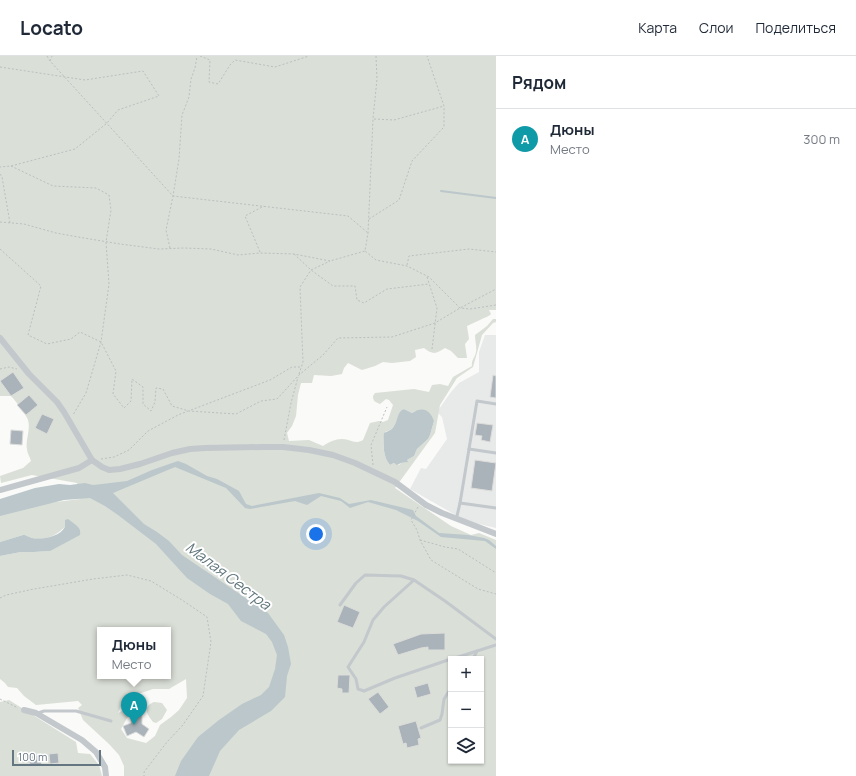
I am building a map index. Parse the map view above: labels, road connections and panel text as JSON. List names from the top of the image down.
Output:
{
  "water": ["Малая Сестра"],
  "scale_bar": "100 m",
  "page": {
    "header": "Locato",
    "nav": ["Карта", "Слои", "Поделиться"],
    "heading": "Рядом",
    "list": [
      {
        "mark": "A",
        "name": "Дюны",
        "note": "Место",
        "value": "300 m"
      }
    ],
    "popup": ["Дюны", "Место"],
    "map_buttons": ["+", "−"],
    "pins": "A",
    "scale": "100 m"
  }
}
